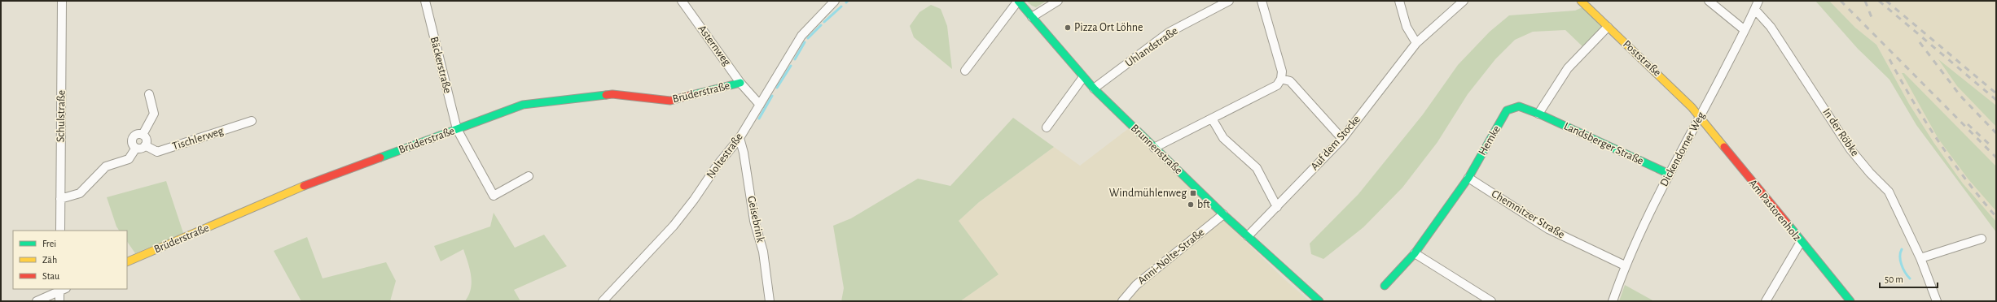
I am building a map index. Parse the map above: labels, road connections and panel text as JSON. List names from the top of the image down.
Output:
{
  "streets": {
    "street": [
      "Asternweg",
      "Uhlandstraße",
      "Poststraße",
      "Bäckerstraße",
      "Brüderstraße",
      "Schulstraße",
      "In der Röbke",
      "Tischlerweg",
      "Hemke",
      "Auf dem Stocke",
      "Landsberger Straße",
      "Brunnenstraße",
      "Dickendorner Weg",
      "Noltestraße",
      "Am Pastorenholz",
      "Chemnitzer Straße",
      "Geisebrink",
      "Anni-Nolte-Straße"
    ]
  },
  "crossings": [
    ["Asternweg", "Brüderstraße"],
    ["Asternweg", "Noltestraße"],
    ["Uhlandstraße", "Brunnenstraße"],
    ["Poststraße", "Dickendorner Weg"],
    ["Poststraße", "Am Pastorenholz"],
    ["Bäckerstraße", "Brüderstraße"],
    ["In der Röbke", "Dickendorner Weg"],
    ["Hemke", "Landsberger Straße"],
    ["Hemke", "Chemnitzer Straße"],
    ["Auf dem Stocke", "Brunnenstraße"],
    ["Landsberger Straße", "Dickendorner Weg"],
    ["Brunnenstraße", "Anni-Nolte-Straße"],
    ["Dickendorner Weg", "Am Pastorenholz"],
    ["Dickendorner Weg", "Chemnitzer Straße"],
    ["Noltestraße", "Geisebrink"]
  ],
  "places": {
    "other": ["Pizza Ort Löhne", "bft"],
    "transit": ["Windmühlenweg"]
  },
  "legend": ["Frei", "Zäh", "Stau"],
  "scale_bar": "50 m"
}
